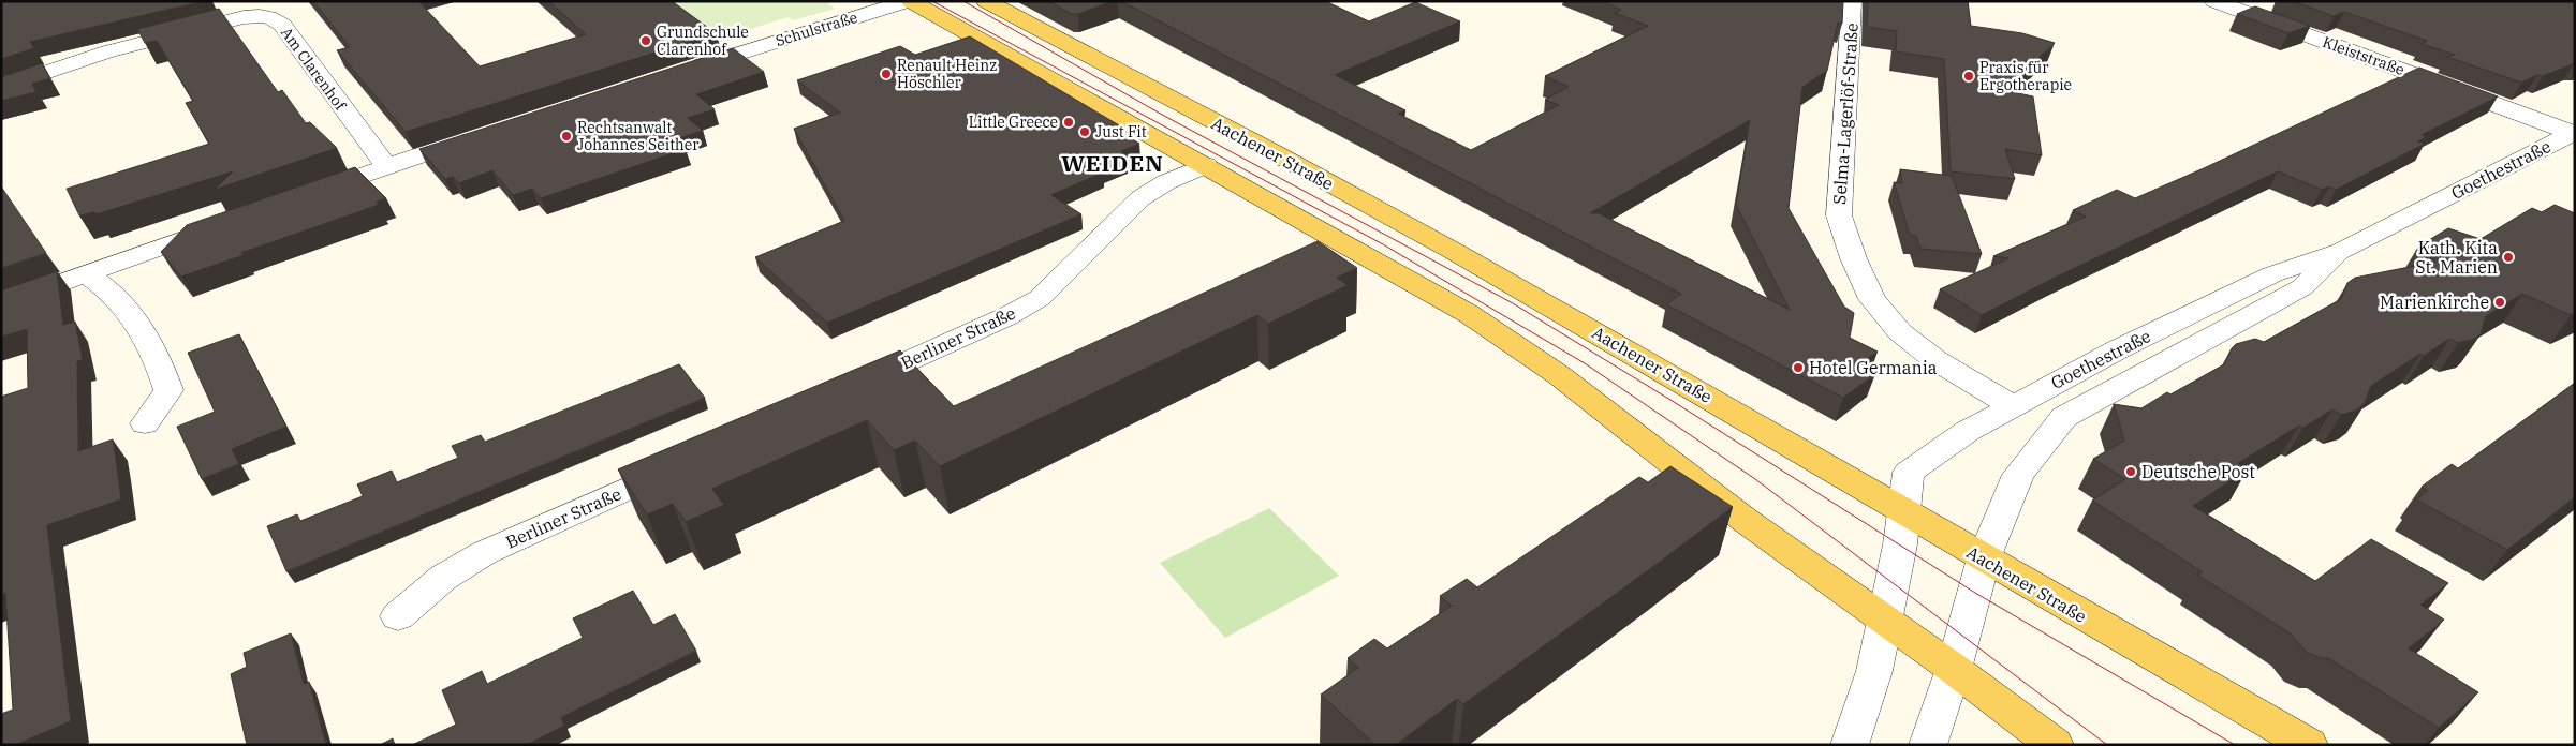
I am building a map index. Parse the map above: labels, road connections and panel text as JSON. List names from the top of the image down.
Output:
{
  "streets": {
    "main road": ["Aachener Straße"],
    "street": [
      "Schulstraße",
      "Kleiststraße",
      "Am Clarenhof",
      "Selma-Lagerlöf-Straße",
      "Goethestraße",
      "Berliner Straße"
    ]
  },
  "crossings": [
    ["Kleiststraße", "Goethestraße"],
    ["Selma-Lagerlöf-Straße", "Goethestraße"],
    ["Aachener Straße", "Goethestraße"]
  ],
  "districts": ["WEIDEN"],
  "places": [
    "Grundschule Clarenhof",
    "Renault Heinz Höschler",
    "Praxis für Ergotherapie",
    "Little Greece",
    "Just Fit",
    "Rechtsanwalt Johannes Seither",
    "Kath. Kita St. Marien",
    "Marienkirche",
    "Hotel Germania",
    "Deutsche Post"
  ]
}
